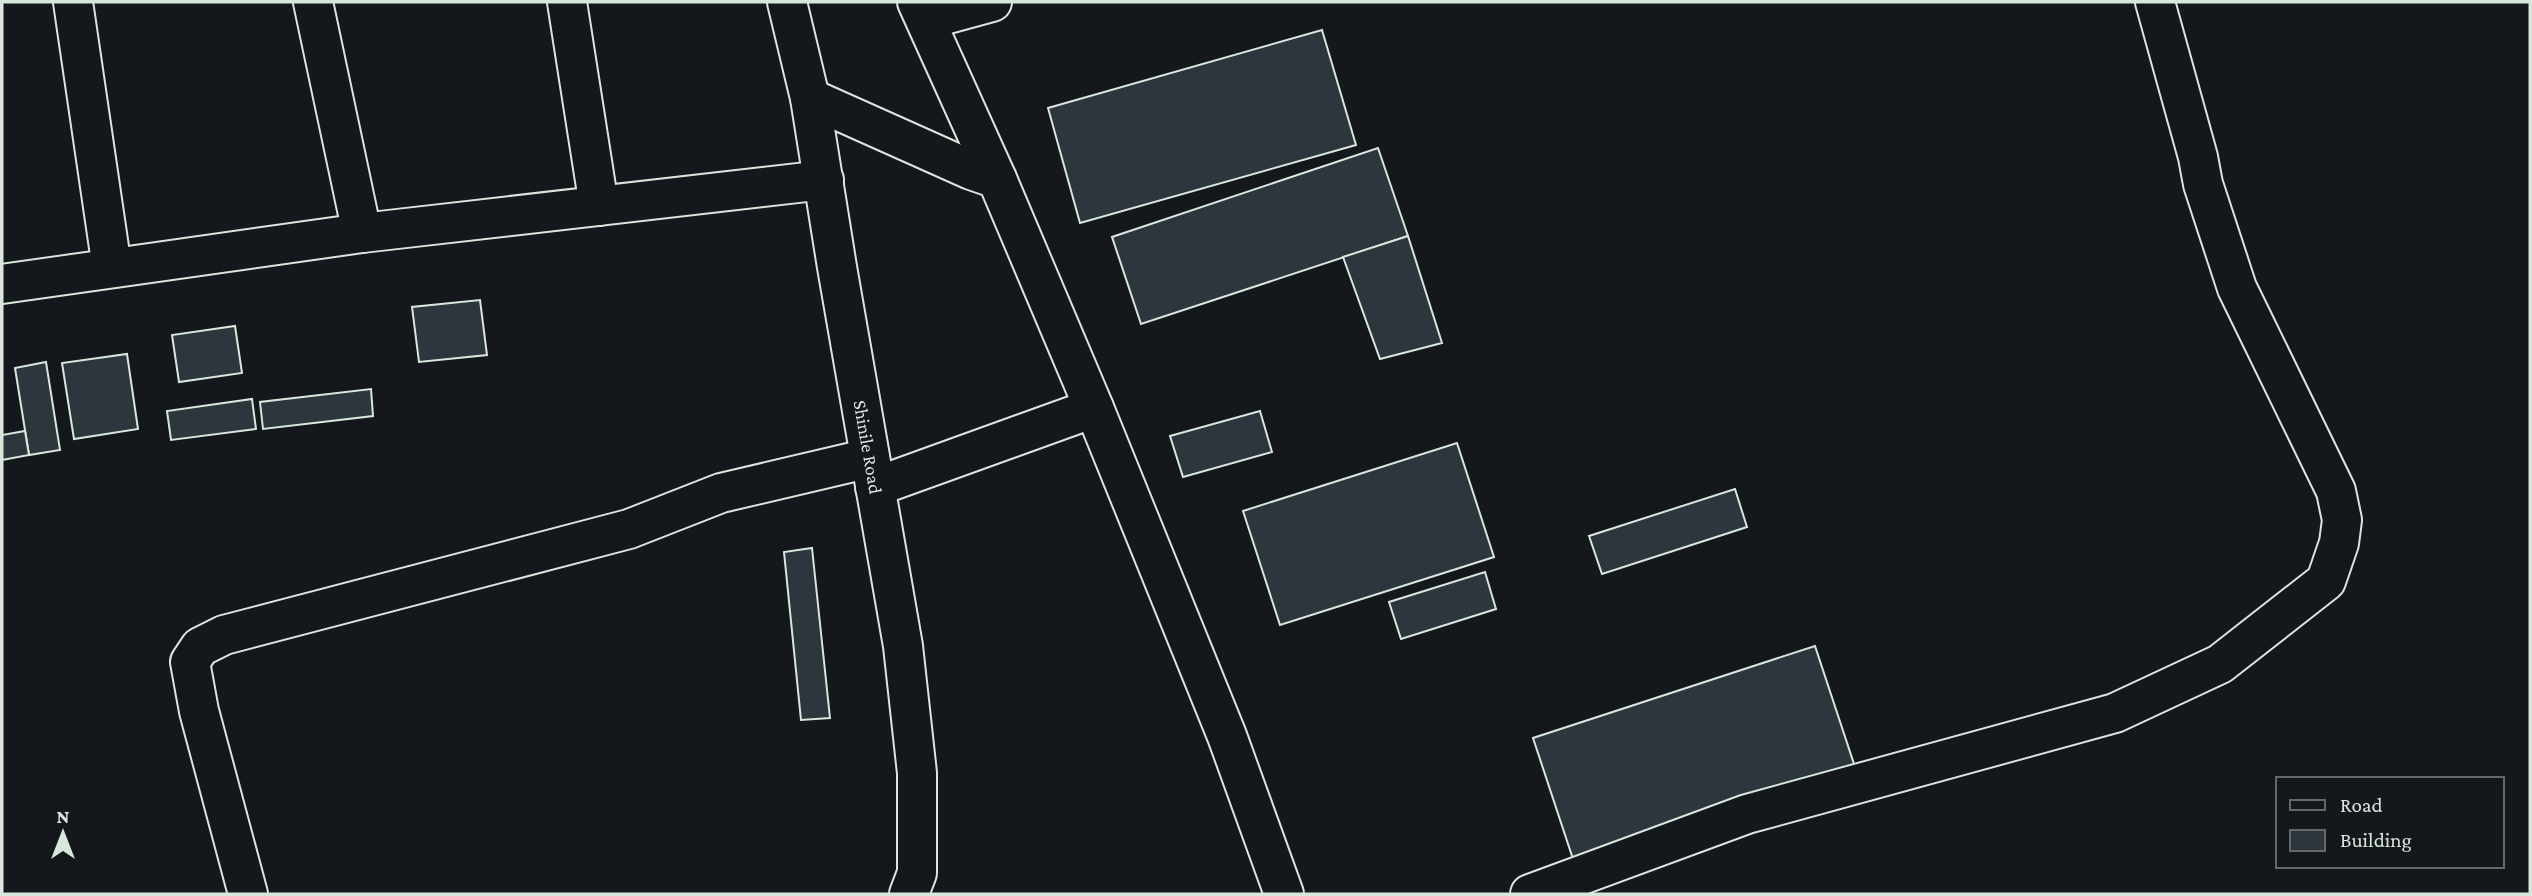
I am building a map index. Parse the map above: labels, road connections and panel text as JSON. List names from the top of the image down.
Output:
{
  "streets": {
    "street": ["Shinile Road"]
  },
  "legend": ["Road", "Building"],
  "north": "top"
}
